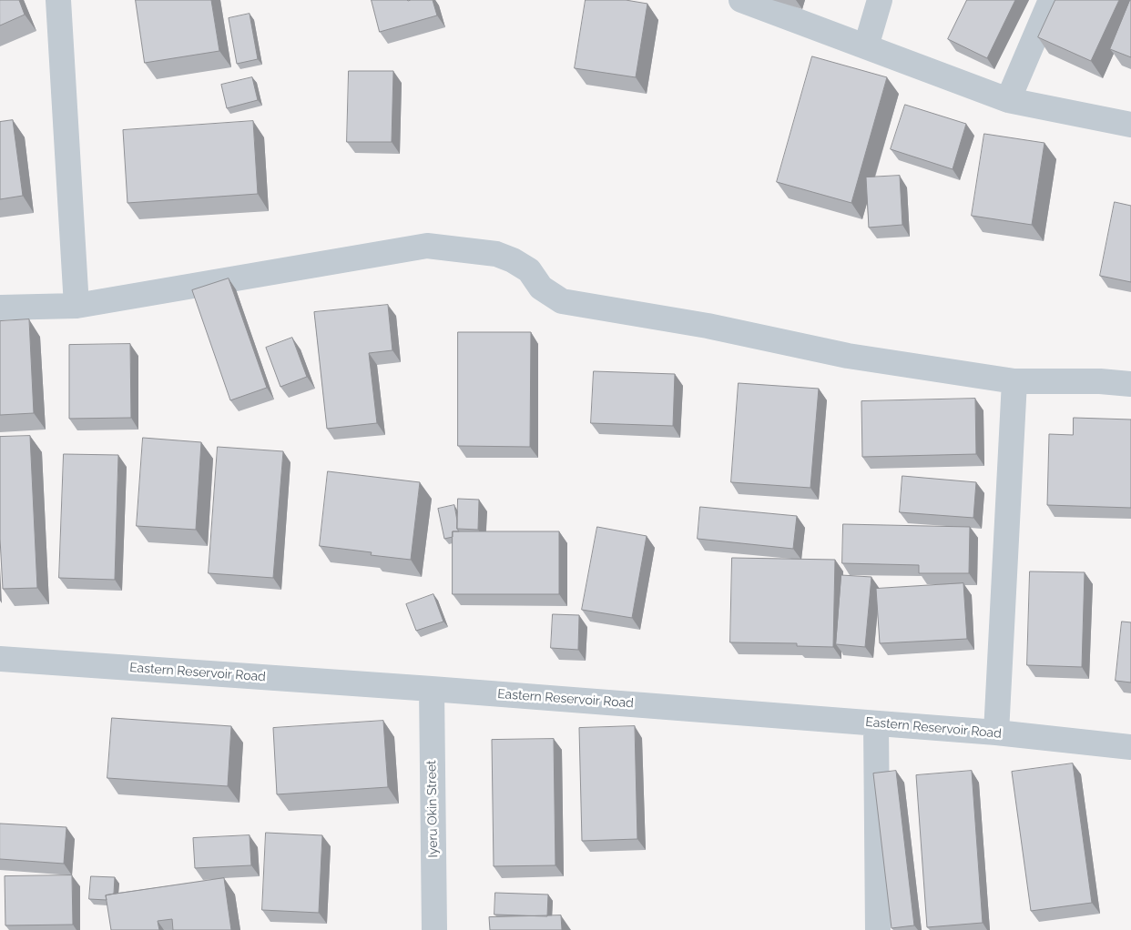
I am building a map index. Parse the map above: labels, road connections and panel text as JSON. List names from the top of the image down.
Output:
{
  "streets": {
    "street": ["Eastern Reservoir Road", "Iyeru Okin Street"]
  },
  "crossings": [
    ["Eastern Reservoir Road", "Iyeru Okin Street"]
  ]
}
